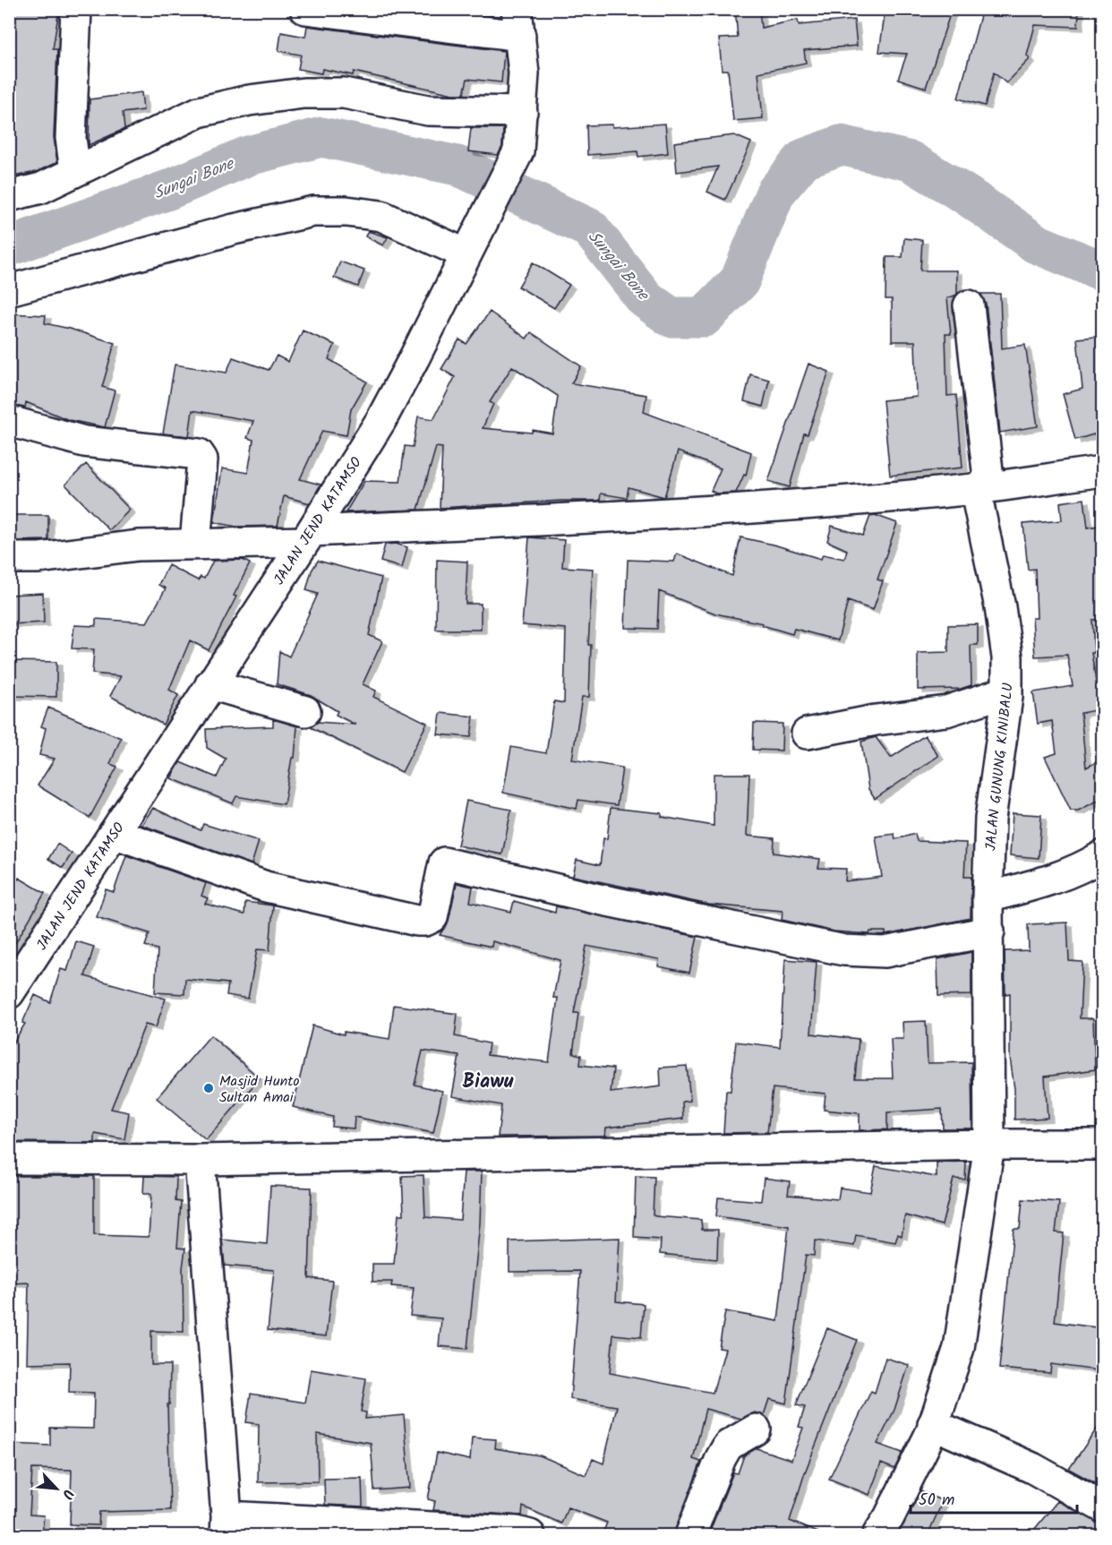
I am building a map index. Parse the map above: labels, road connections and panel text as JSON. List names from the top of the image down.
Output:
{
  "streets": {
    "street": ["JALAN JEND KATAMSO", "JALAN GUNUNG KINIBALU"]
  },
  "districts": ["Biawu"],
  "water": ["Sungai Bone"],
  "places": ["Masjid Hunto Sultan Amai"],
  "scale_bar": "50 m",
  "north": "bottom right"
}
